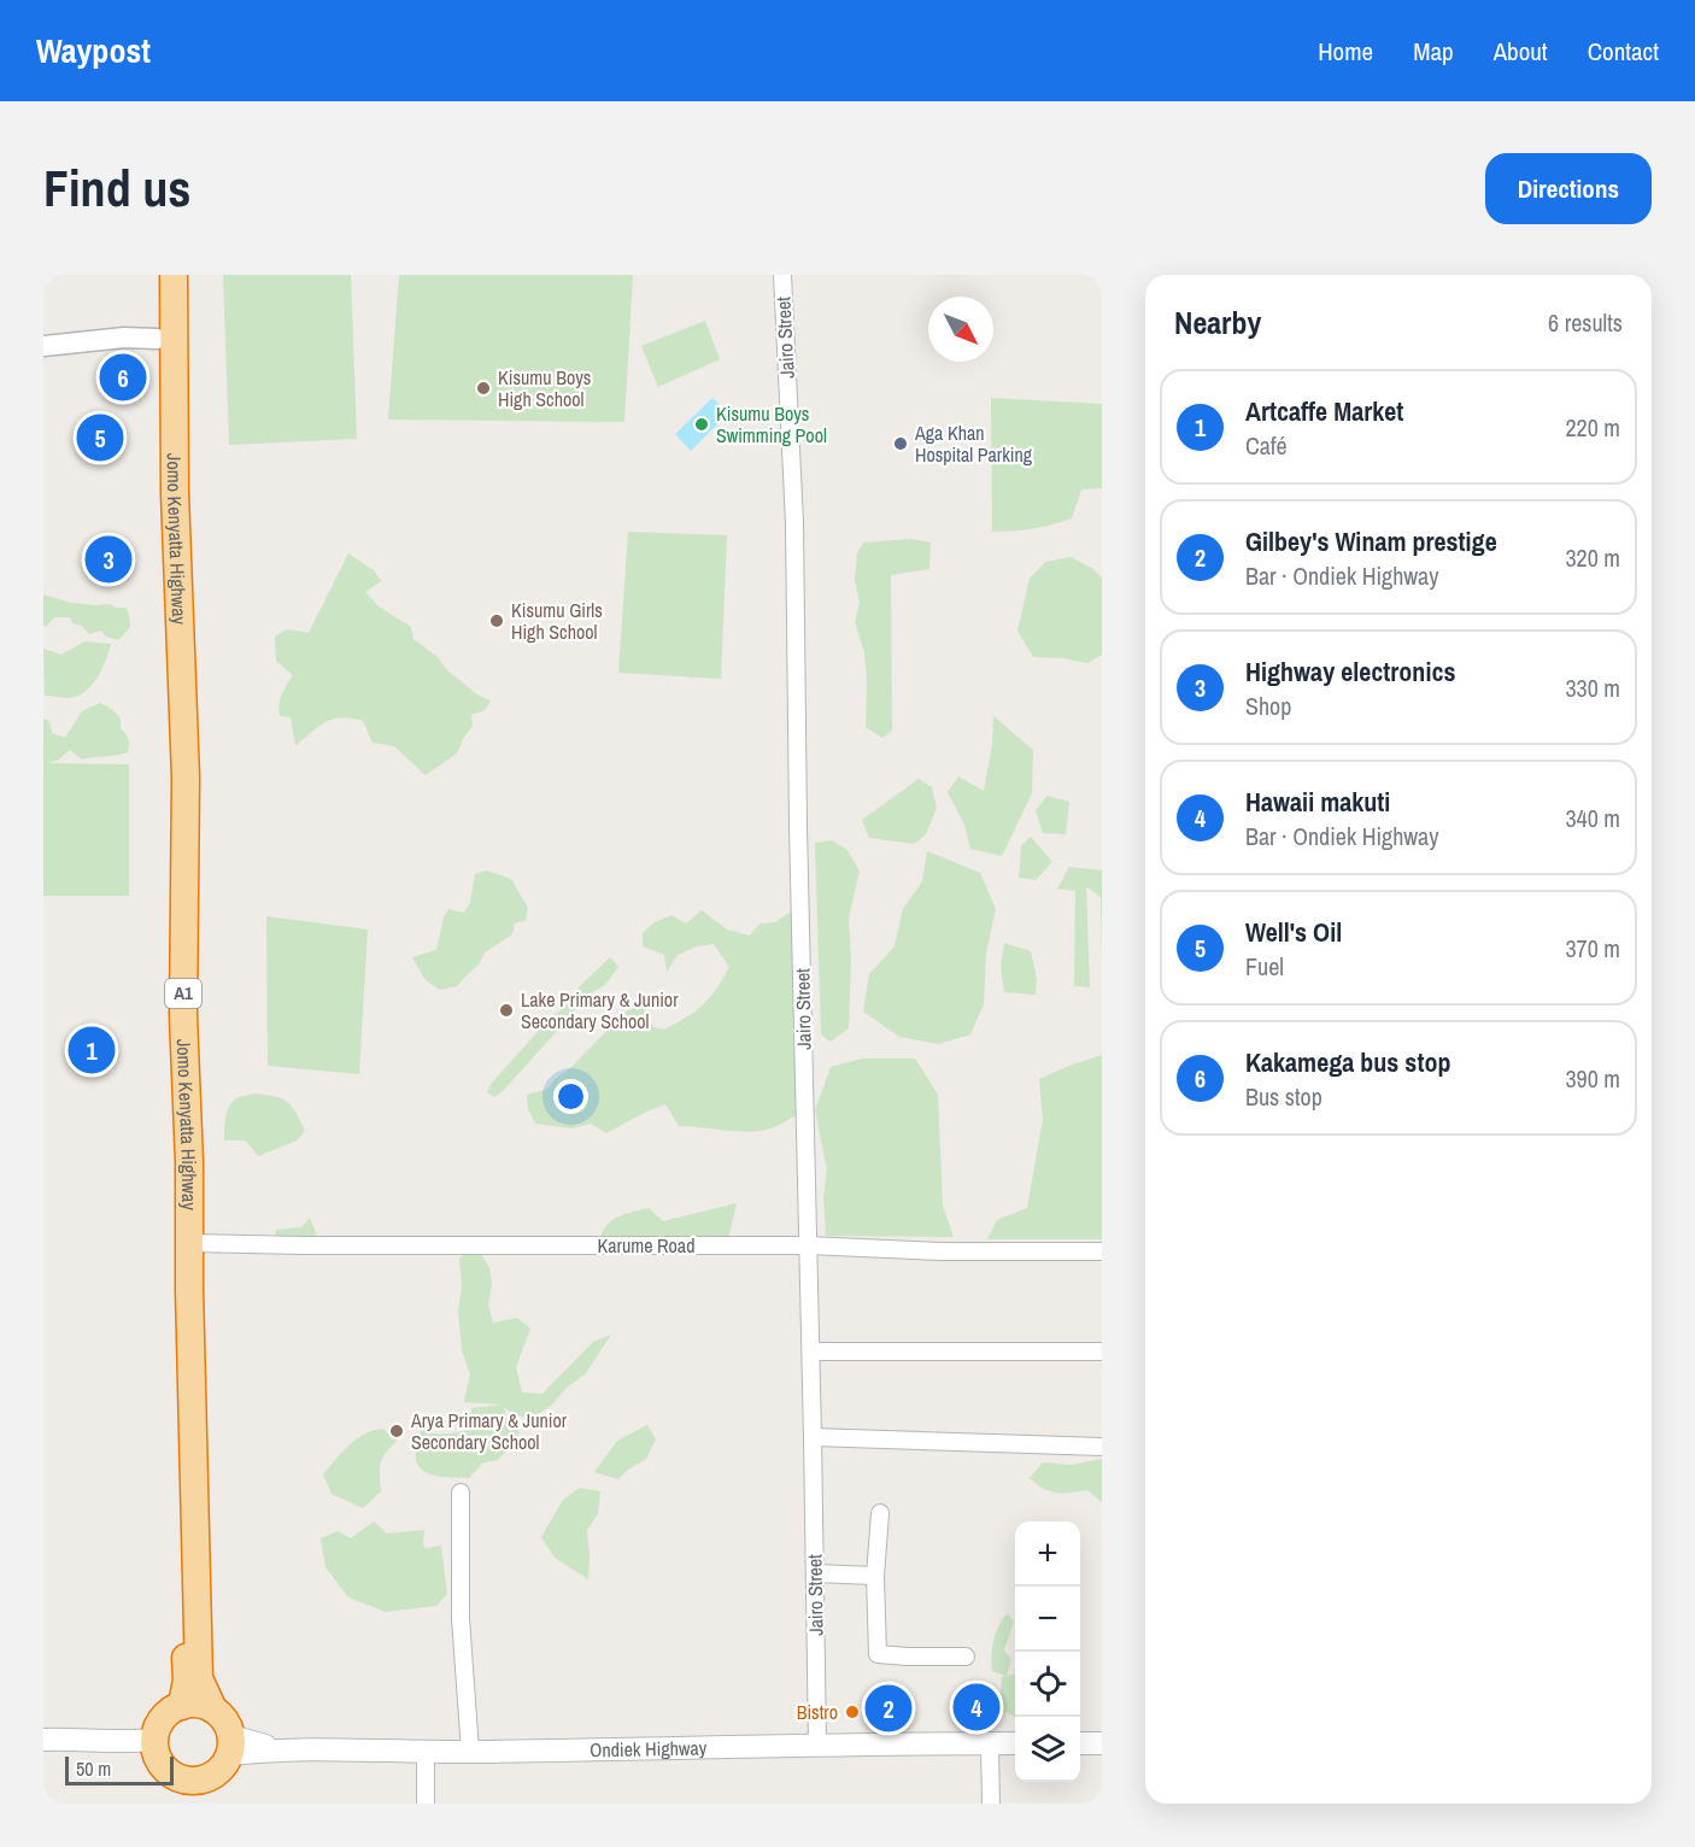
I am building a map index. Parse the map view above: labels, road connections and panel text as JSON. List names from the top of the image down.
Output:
{
  "streets": {
    "highway": ["Jomo Kenyatta Highway", "A1"],
    "main road": ["Ondiek Highway"],
    "street": ["Jairo Street", "Karume Road"]
  },
  "crossings": [
    ["Jairo Street", "Karume Road"],
    ["Jairo Street", "Ondiek Highway"],
    ["Jomo Kenyatta Highway", "Karume Road"],
    ["Jomo Kenyatta Highway", "Ondiek Highway"]
  ],
  "places": [
    "Kisumu Boys High School",
    "Kisumu Boys Swimming Pool",
    "Aga Khan Hospital Parking",
    "Kisumu Girls High School",
    "Lake Primary & Junior Secondary School",
    "Arya Primary & Junior Secondary School",
    "Bistro"
  ],
  "scale_bar": "50 m",
  "north": "bottom right",
  "page": {
    "header": "Waypost",
    "nav": [
      "Home",
      "Map",
      "About",
      "Contact"
    ],
    "buttons": "Directions",
    "title": "Find us",
    "heading": ["Nearby", "6 results"],
    "pins": [
      "6",
      "5",
      "3",
      "1",
      "4",
      "2"
    ],
    "list": [
      {
        "mark": "1",
        "name": "Artcaffe Market",
        "note": "Café",
        "value": "220 m"
      },
      {
        "mark": "2",
        "name": "Gilbey's Winam prestige",
        "note": "Bar · Ondiek Highway",
        "value": "320 m"
      },
      {
        "mark": "3",
        "name": "Highway electronics",
        "note": "Shop",
        "value": "330 m"
      },
      {
        "mark": "4",
        "name": "Hawaii makuti",
        "note": "Bar · Ondiek Highway",
        "value": "340 m"
      },
      {
        "mark": "5",
        "name": "Well's Oil",
        "note": "Fuel",
        "value": "370 m"
      },
      {
        "mark": "6",
        "name": "Kakamega bus stop",
        "note": "Bus stop",
        "value": "390 m"
      }
    ],
    "map_buttons": ["+", "−"],
    "scale": "50 m"
  }
}
